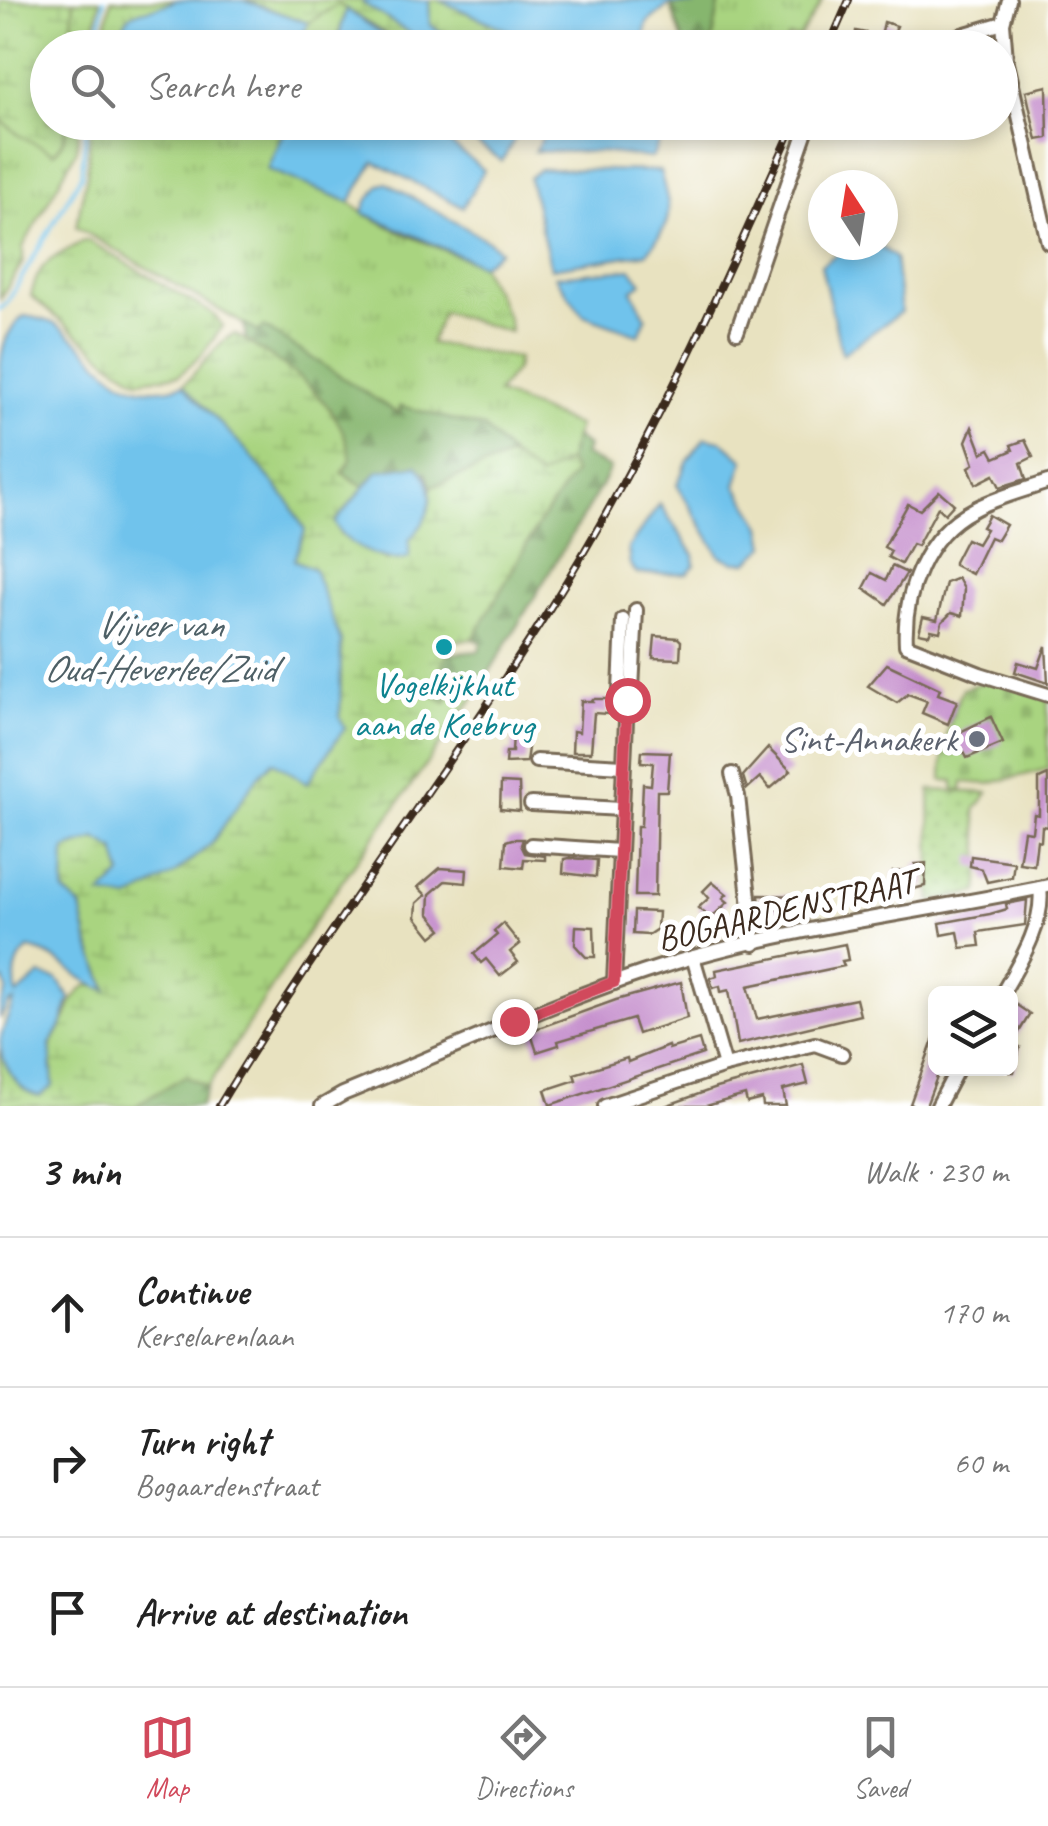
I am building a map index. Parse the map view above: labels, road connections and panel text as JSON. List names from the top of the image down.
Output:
{
  "streets": {
    "street": ["BOGAARDENSTRAAT"]
  },
  "water": ["Vijver van Oud-Heverlee/Zuid"],
  "places": ["Vogelkijkhut aan de Koebrug", "Sint-Annakerk"],
  "north": "top",
  "page": {
    "search": "Search here",
    "heading": ["3 min", "Walk · 230 m"],
    "list": [
      ["Continue", "Kerselarenlaan", "170 m"],
      ["Turn right", "Bogaardenstraat", "60 m"],
      "Arrive at destination"
    ],
    "nav": ["Map", "Directions", "Saved"]
  }
}
